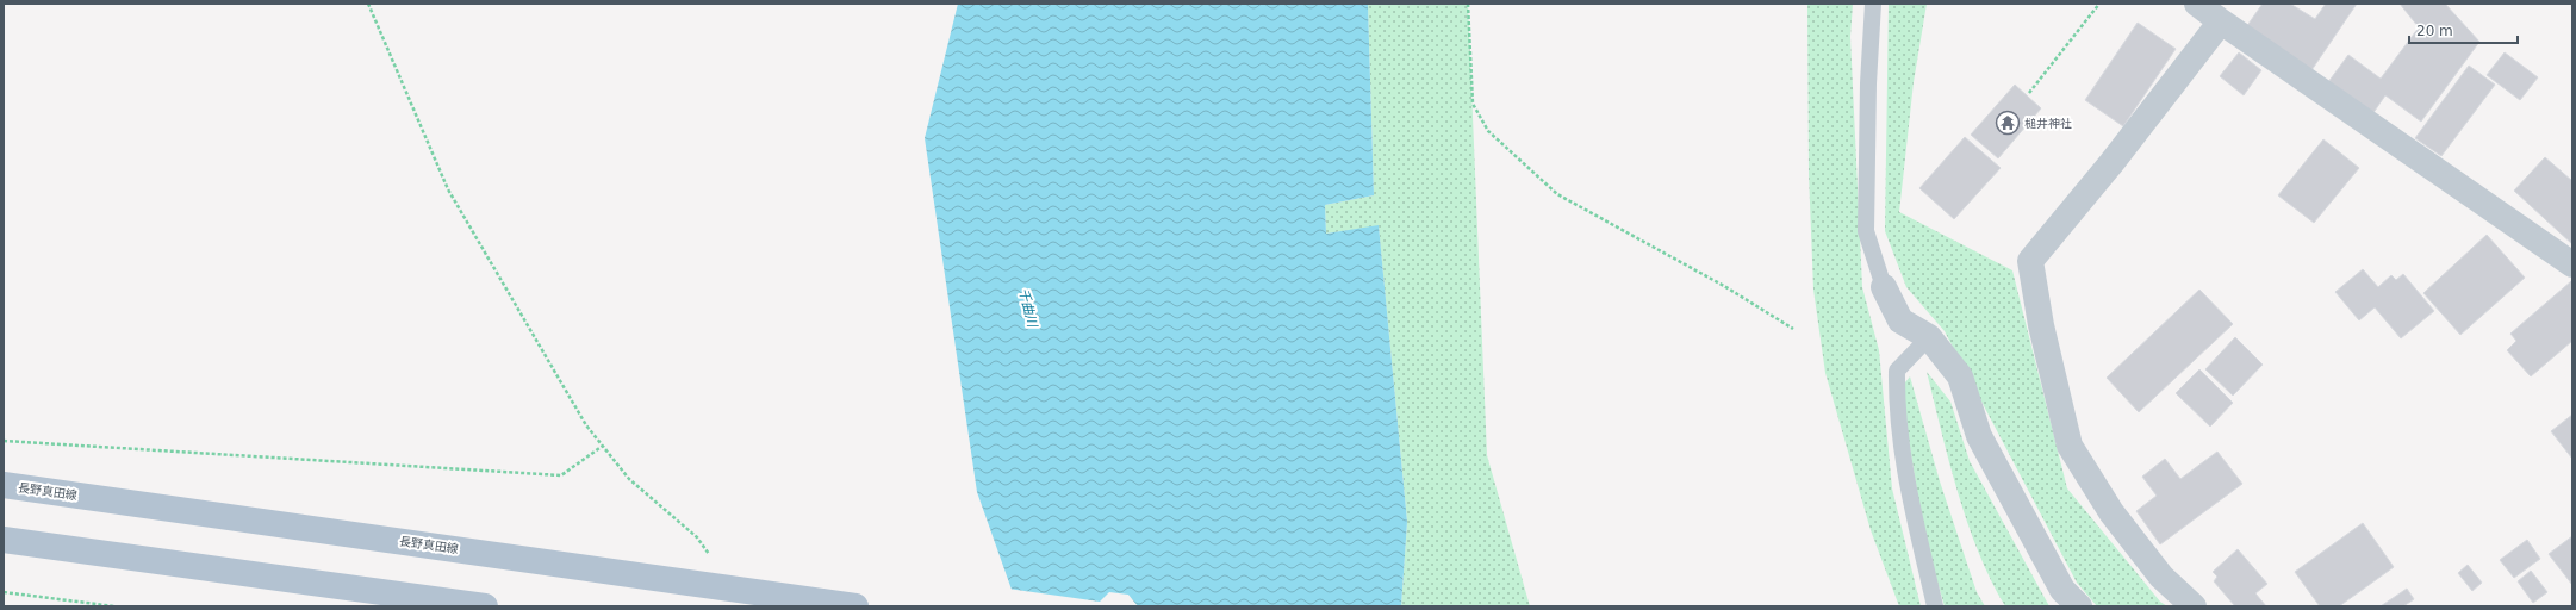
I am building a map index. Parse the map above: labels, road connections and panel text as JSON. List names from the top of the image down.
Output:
{
  "streets": {
    "main road": ["長野真田線"]
  },
  "water": ["千曲川"],
  "places": {
    "temple": ["槌井神社"]
  },
  "scale_bar": "20 m"
}
